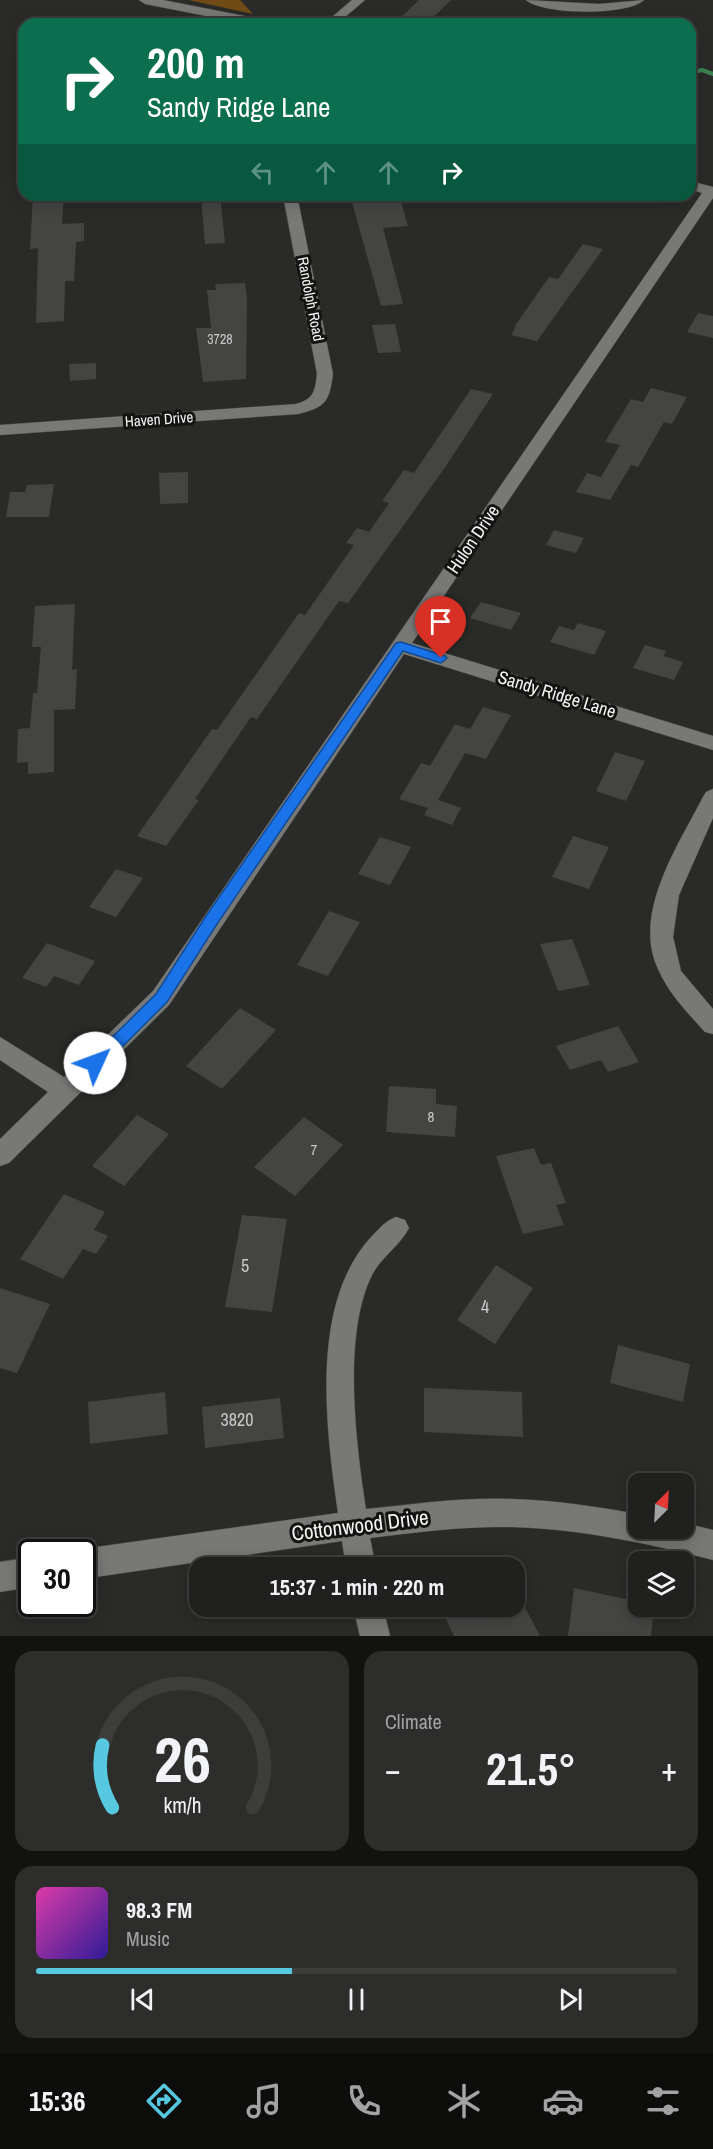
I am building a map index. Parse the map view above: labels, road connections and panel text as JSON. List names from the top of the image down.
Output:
{
  "streets": {
    "street": [
      "Randolph Road",
      "Haven Drive",
      "Hulon Drive",
      "Sandy Ridge Lane",
      "Cottonwood Drive"
    ]
  },
  "crossings": [
    ["Randolph Road", "Haven Drive"],
    ["Hulon Drive", "Sandy Ridge Lane"]
  ],
  "house_numbers": [
    "3728",
    "8",
    "7",
    "5",
    "4",
    "3820"
  ],
  "north": "top right",
  "page": {
    "turn": ["200 m", "Sandy Ridge Lane"],
    "limit": "30",
    "trip": "15:37 · 1 min · 220 m",
    "tile": "Climate",
    "heat": ["−", "21.5°", "+"],
    "song": ["98.3 FM", "Music"],
    "tabs": "15:36",
    "gauge": ["26", "km/h"]
  }
}
